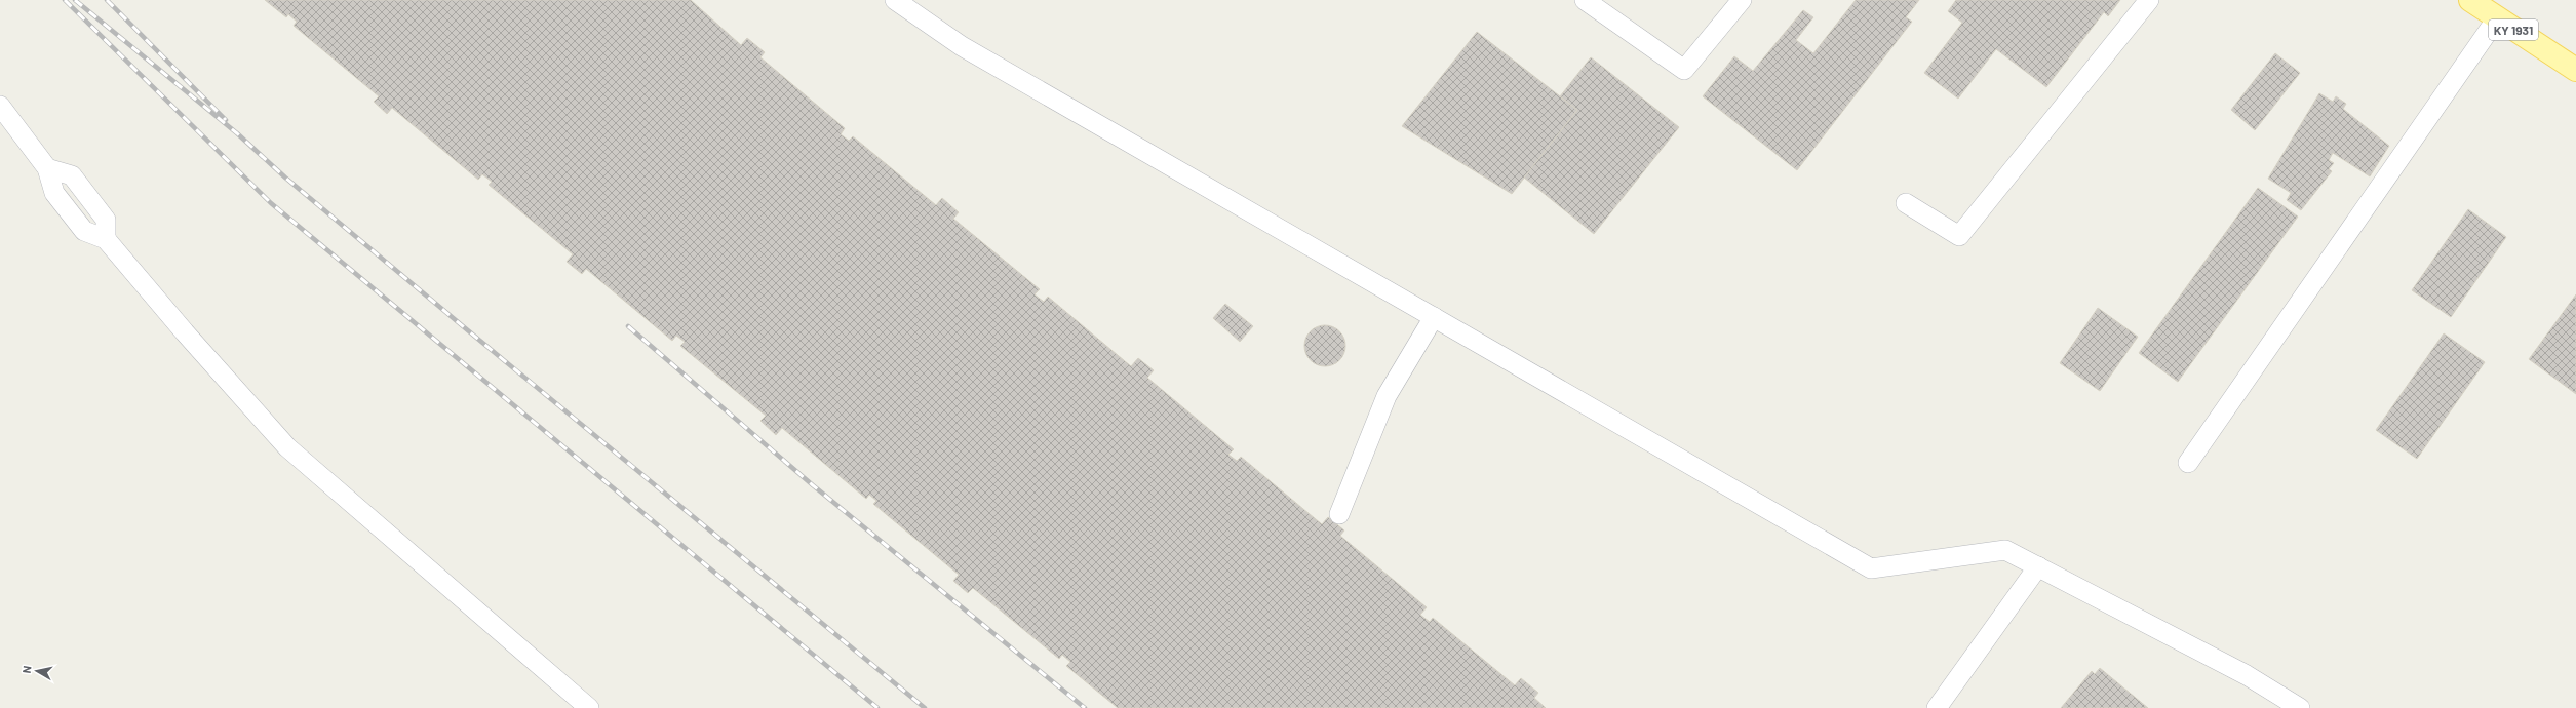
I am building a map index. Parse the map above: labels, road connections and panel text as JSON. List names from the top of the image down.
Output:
{
  "streets": {
    "main road": ["KY 1931"]
  },
  "north": "left"
}
